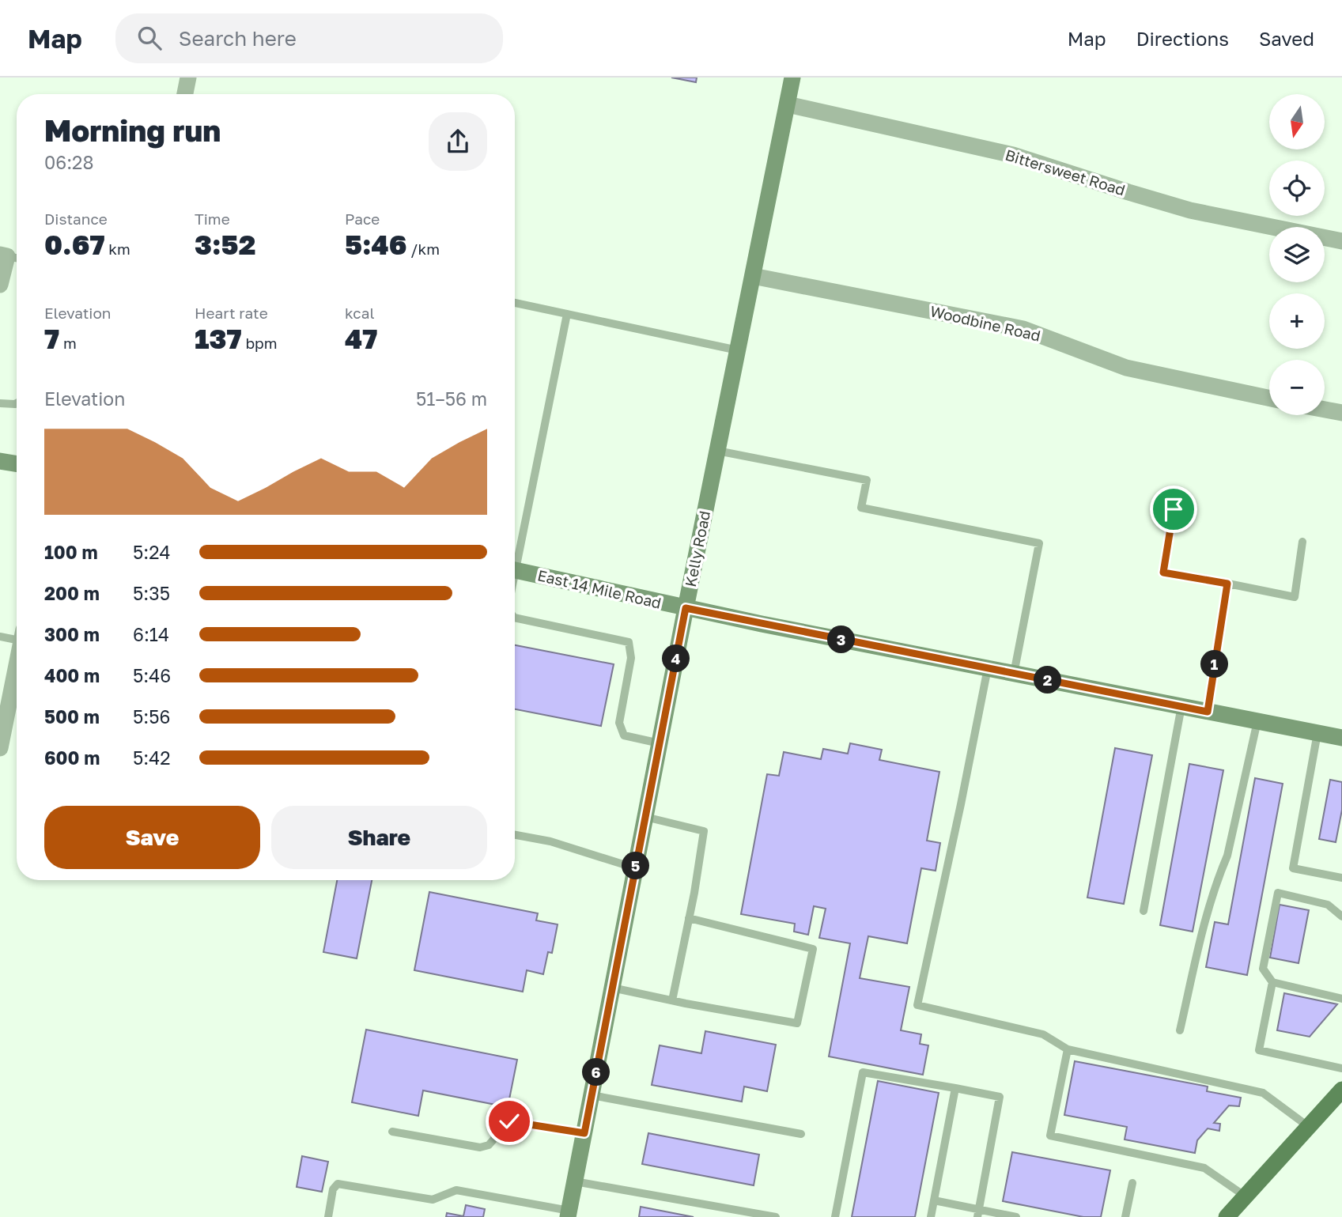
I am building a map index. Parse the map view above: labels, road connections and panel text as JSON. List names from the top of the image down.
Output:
{
  "streets": {
    "street": [
      "Bittersweet Road",
      "Woodbine Road",
      "Kelly Road",
      "East 14 Mile Road"
    ]
  },
  "crossings": [
    ["Bittersweet Road", "Kelly Road"],
    ["Woodbine Road", "Kelly Road"],
    ["Kelly Road", "East 14 Mile Road"]
  ],
  "north": "bottom",
  "page": {
    "header": "Map",
    "search": "Search here",
    "nav": ["Map", "Directions", "Saved"],
    "map_buttons": ["+", "−"],
    "heading": ["Morning run", "06:28"],
    "stats": [
      ["Distance", "0.67 km"],
      ["Time", "3:52"],
      ["Pace", "5:46 /km"],
      ["Elevation", "7 m"],
      ["Heart rate", "137 bpm"],
      ["kcal", "47"]
    ],
    "chart": ["Elevation", "51–56 m"],
    "list": [
      {
        "name": "100 m",
        "note": "5:24"
      },
      {
        "name": "200 m",
        "note": "5:35"
      },
      {
        "name": "300 m",
        "note": "6:14"
      },
      {
        "name": "400 m",
        "note": "5:46"
      },
      {
        "name": "500 m",
        "note": "5:56"
      },
      {
        "name": "600 m",
        "note": "5:42"
      }
    ],
    "pins": [
      "3",
      "4",
      "1",
      "2",
      "5",
      "6"
    ],
    "buttons": ["Save", "Share"]
  }
}
